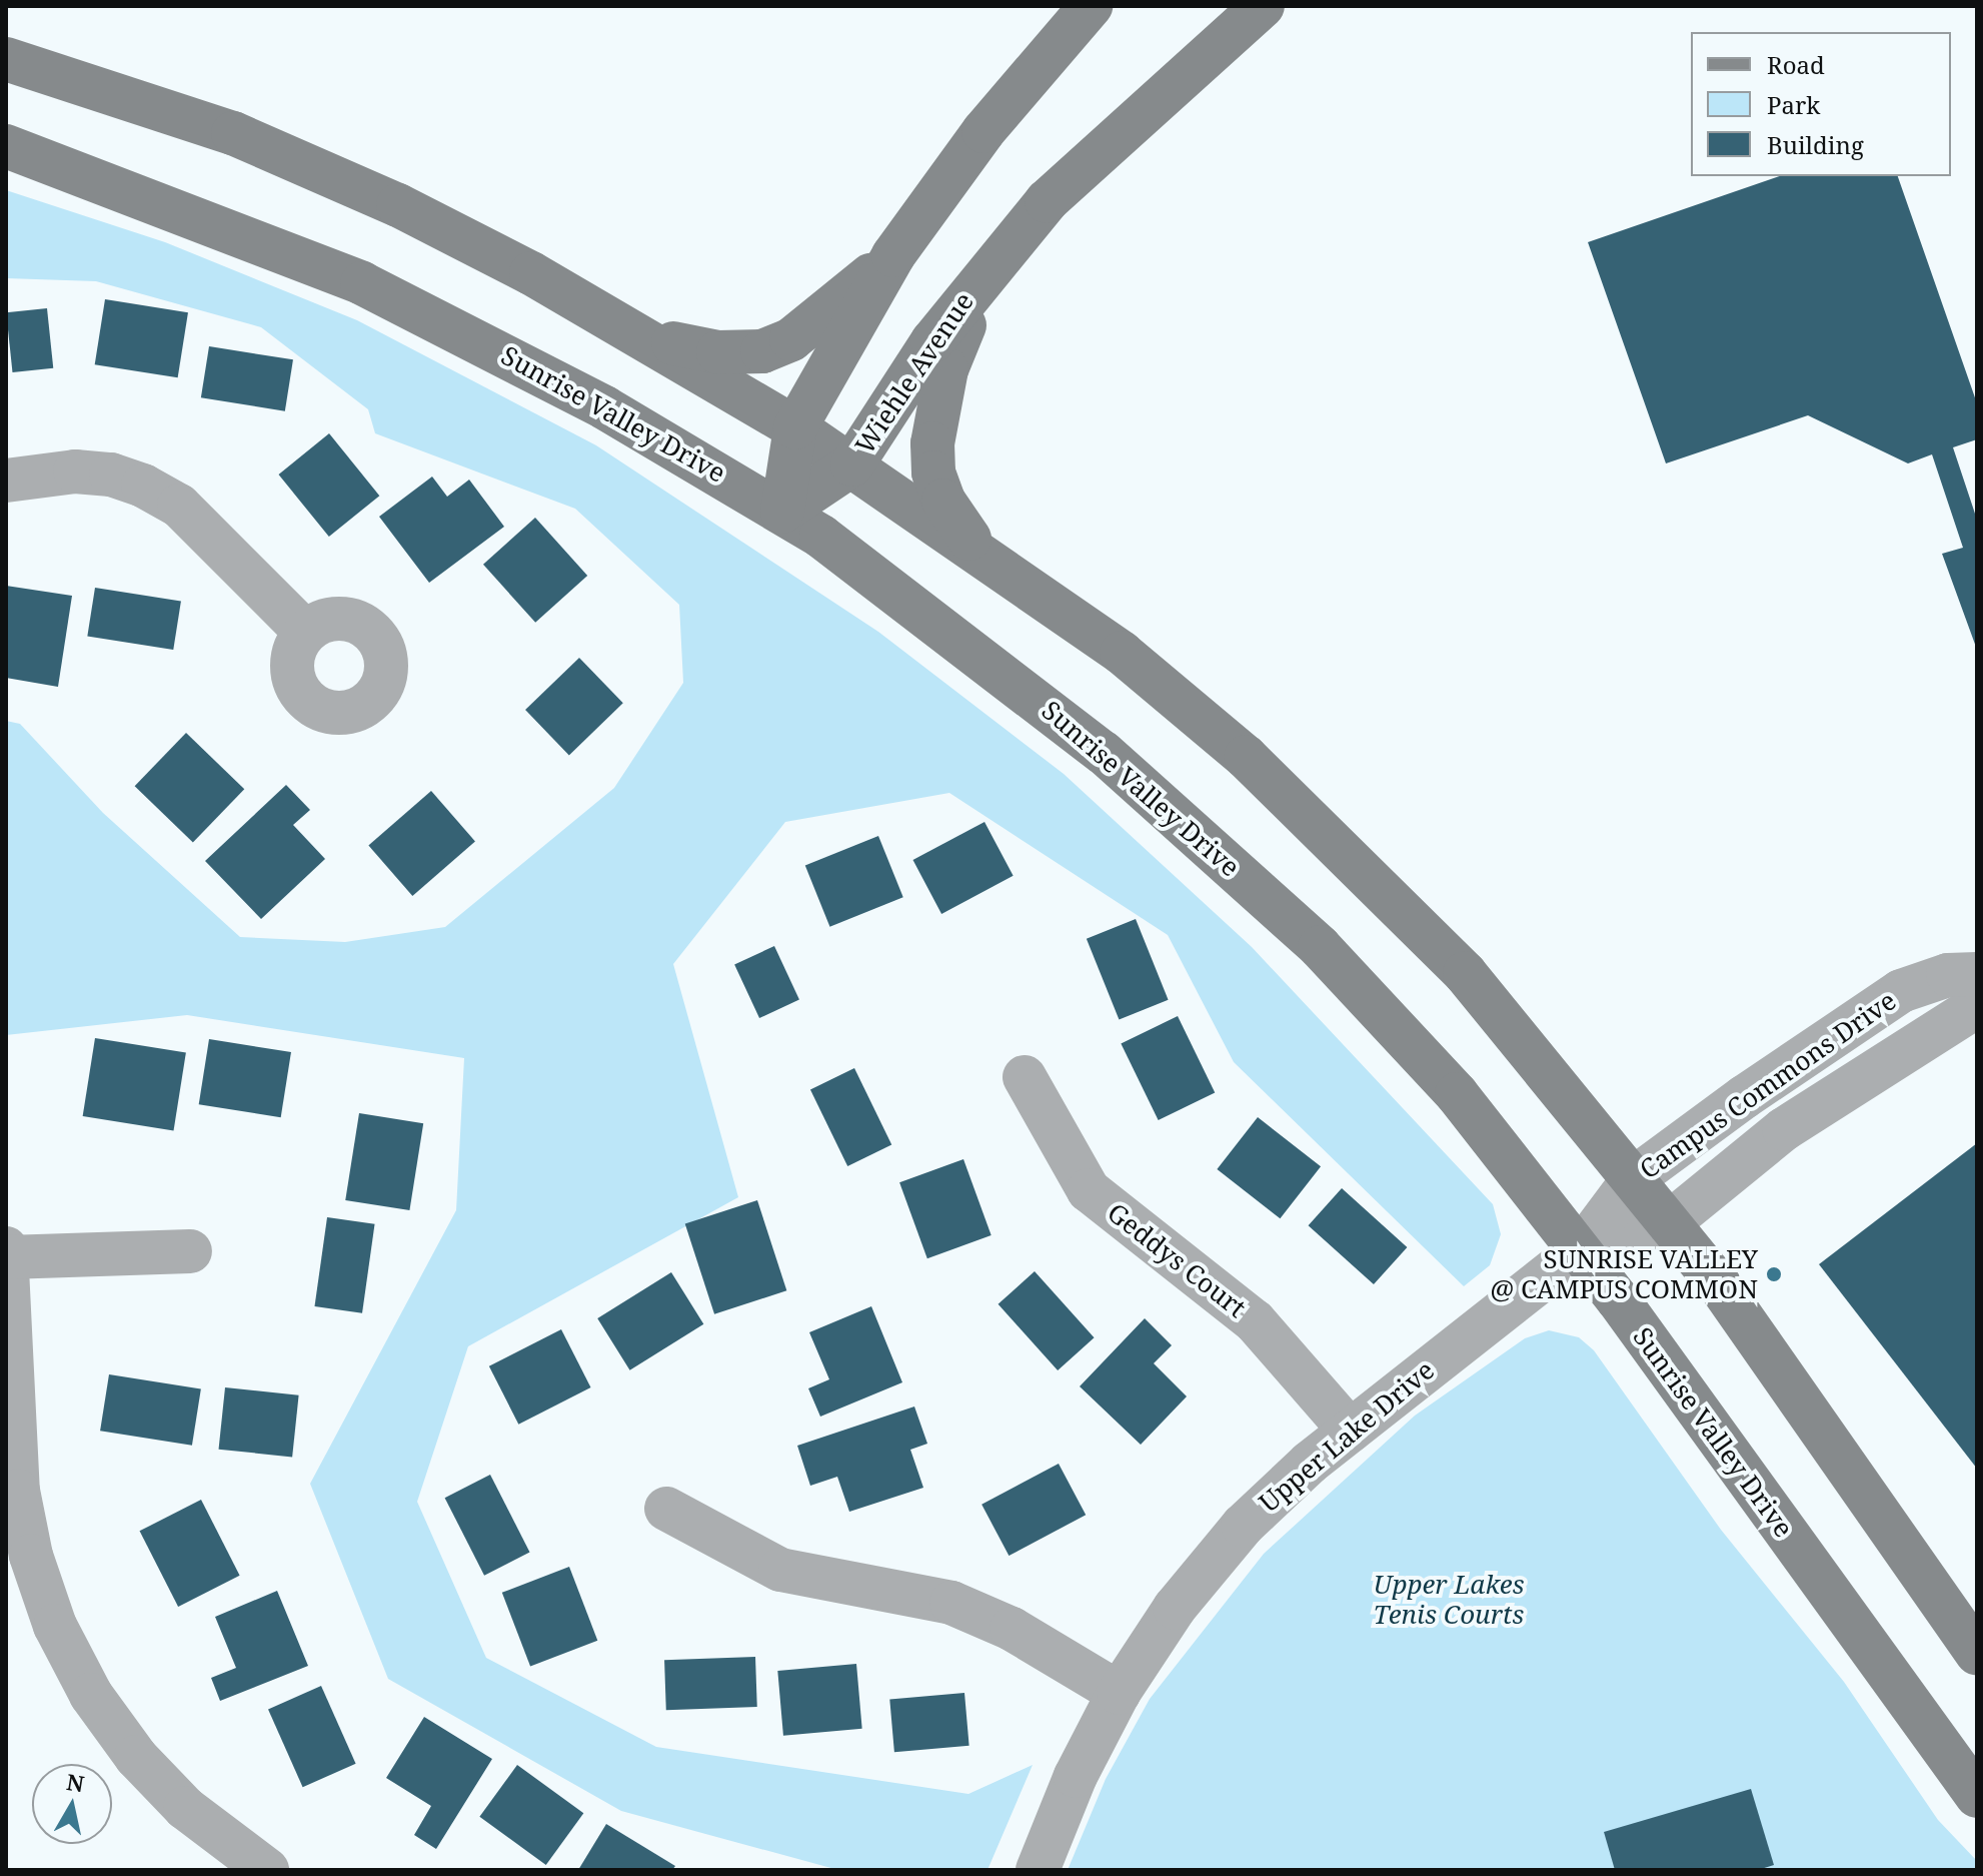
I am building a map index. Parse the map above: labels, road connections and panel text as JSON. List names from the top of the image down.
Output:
{
  "streets": {
    "main road": ["Wiehle Avenue", "Sunrise Valley Drive"],
    "street": ["Campus Commons Drive", "Geddys Court", "Upper Lake Drive"]
  },
  "crossings": [
    ["Wiehle Avenue", "Sunrise Valley Drive"],
    ["Sunrise Valley Drive", "Campus Commons Drive"],
    ["Sunrise Valley Drive", "Upper Lake Drive"],
    ["Campus Commons Drive", "Upper Lake Drive"],
    ["Geddys Court", "Upper Lake Drive"]
  ],
  "parks": ["Upper Lakes Tenis Courts"],
  "places": ["SUNRISE VALLEY @ CAMPUS COMMON"],
  "legend": ["Road", "Park", "Building"],
  "north": "top"
}
